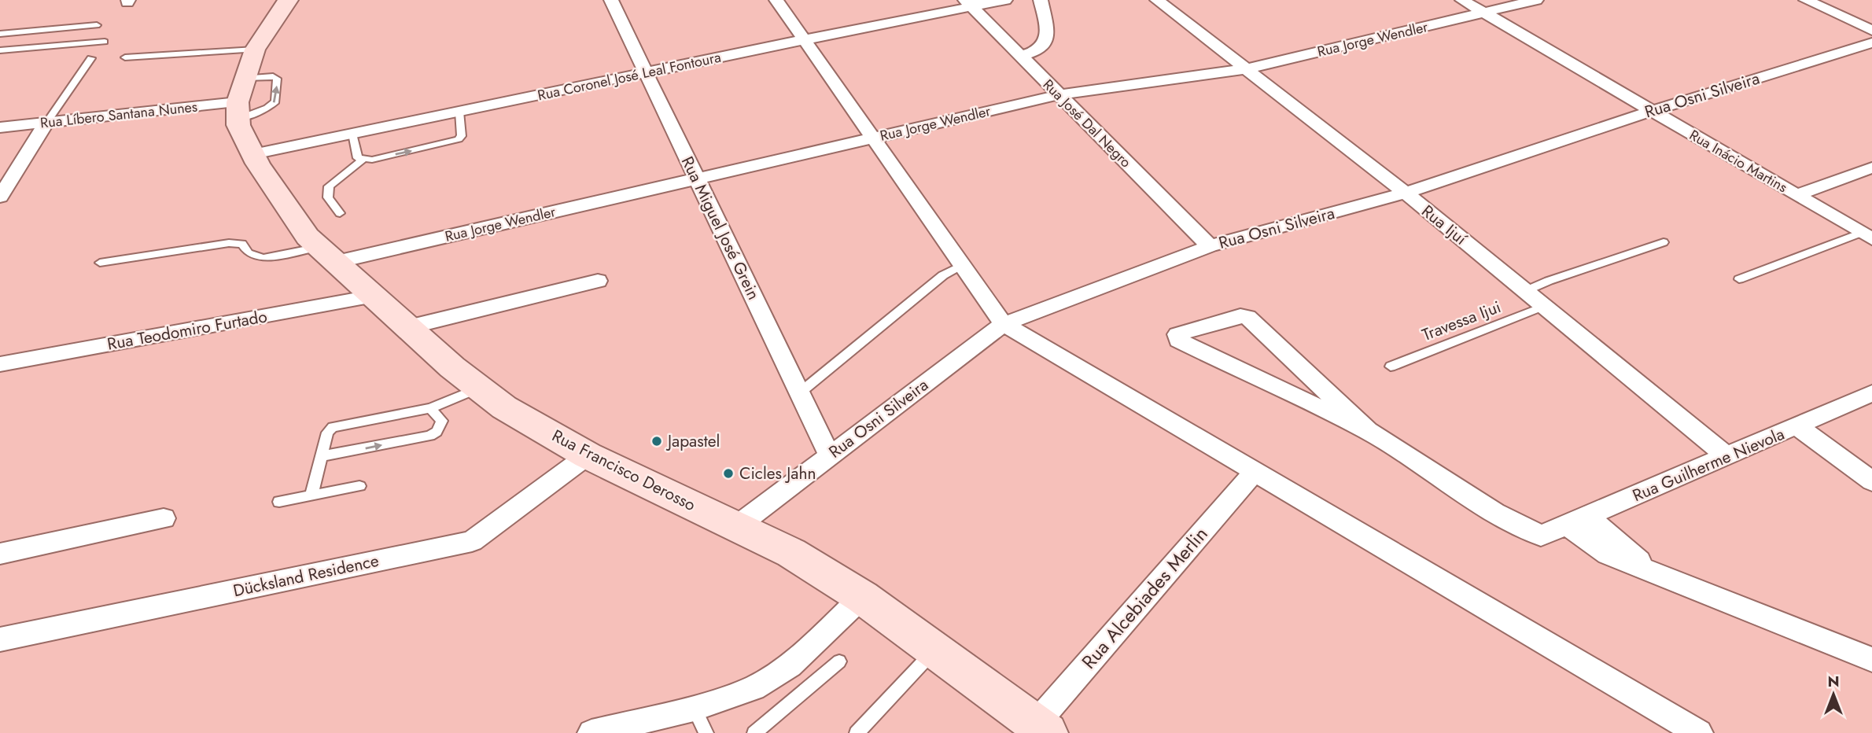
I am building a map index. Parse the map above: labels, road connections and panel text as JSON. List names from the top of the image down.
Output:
{
  "streets": {
    "main road": ["Rua Francisco Derosso"],
    "street": [
      "Rua Jorge Wendler",
      "Rua Coronel José Leal Fontoura",
      "Rua Osni Silveira",
      "Rua Líbero Santana Nunes",
      "Rua José Dal Negro",
      "Rua Inácio Martins",
      "Rua Ijuí",
      "Rua Miguel José Grein",
      "Rua Teodomiro Furtado",
      "Rua Guilherme Nievola",
      "Dücksland Residence",
      "Rua Alcebiades Merlin"
    ],
    "lane": ["Travessa Ijui"]
  },
  "crossings": [
    ["Rua Jorge Wendler", "Rua José Dal Negro"],
    ["Rua Jorge Wendler", "Rua Inácio Martins"],
    ["Rua Jorge Wendler", "Rua Ijuí"],
    ["Rua Jorge Wendler", "Rua Miguel José Grein"],
    ["Rua Jorge Wendler", "Rua Francisco Derosso"],
    ["Rua Coronel José Leal Fontoura", "Rua José Dal Negro"],
    ["Rua Coronel José Leal Fontoura", "Rua Miguel José Grein"],
    ["Rua Coronel José Leal Fontoura", "Rua Francisco Derosso"],
    ["Rua Osni Silveira", "Rua José Dal Negro"],
    ["Rua Osni Silveira", "Rua Inácio Martins"],
    ["Rua Osni Silveira", "Rua Ijuí"],
    ["Rua Osni Silveira", "Rua Miguel José Grein"],
    ["Rua Osni Silveira", "Rua Francisco Derosso"],
    ["Rua Líbero Santana Nunes", "Rua Francisco Derosso"],
    ["Rua Ijuí", "Travessa Ijui"],
    ["Rua Ijuí", "Rua Guilherme Nievola"],
    ["Rua Teodomiro Furtado", "Rua Francisco Derosso"],
    ["Rua Francisco Derosso", "Dücksland Residence"],
    ["Rua Francisco Derosso", "Rua Alcebiades Merlin"]
  ],
  "places": ["Japastel", "Cicles Jahn"],
  "north": "top"
}
